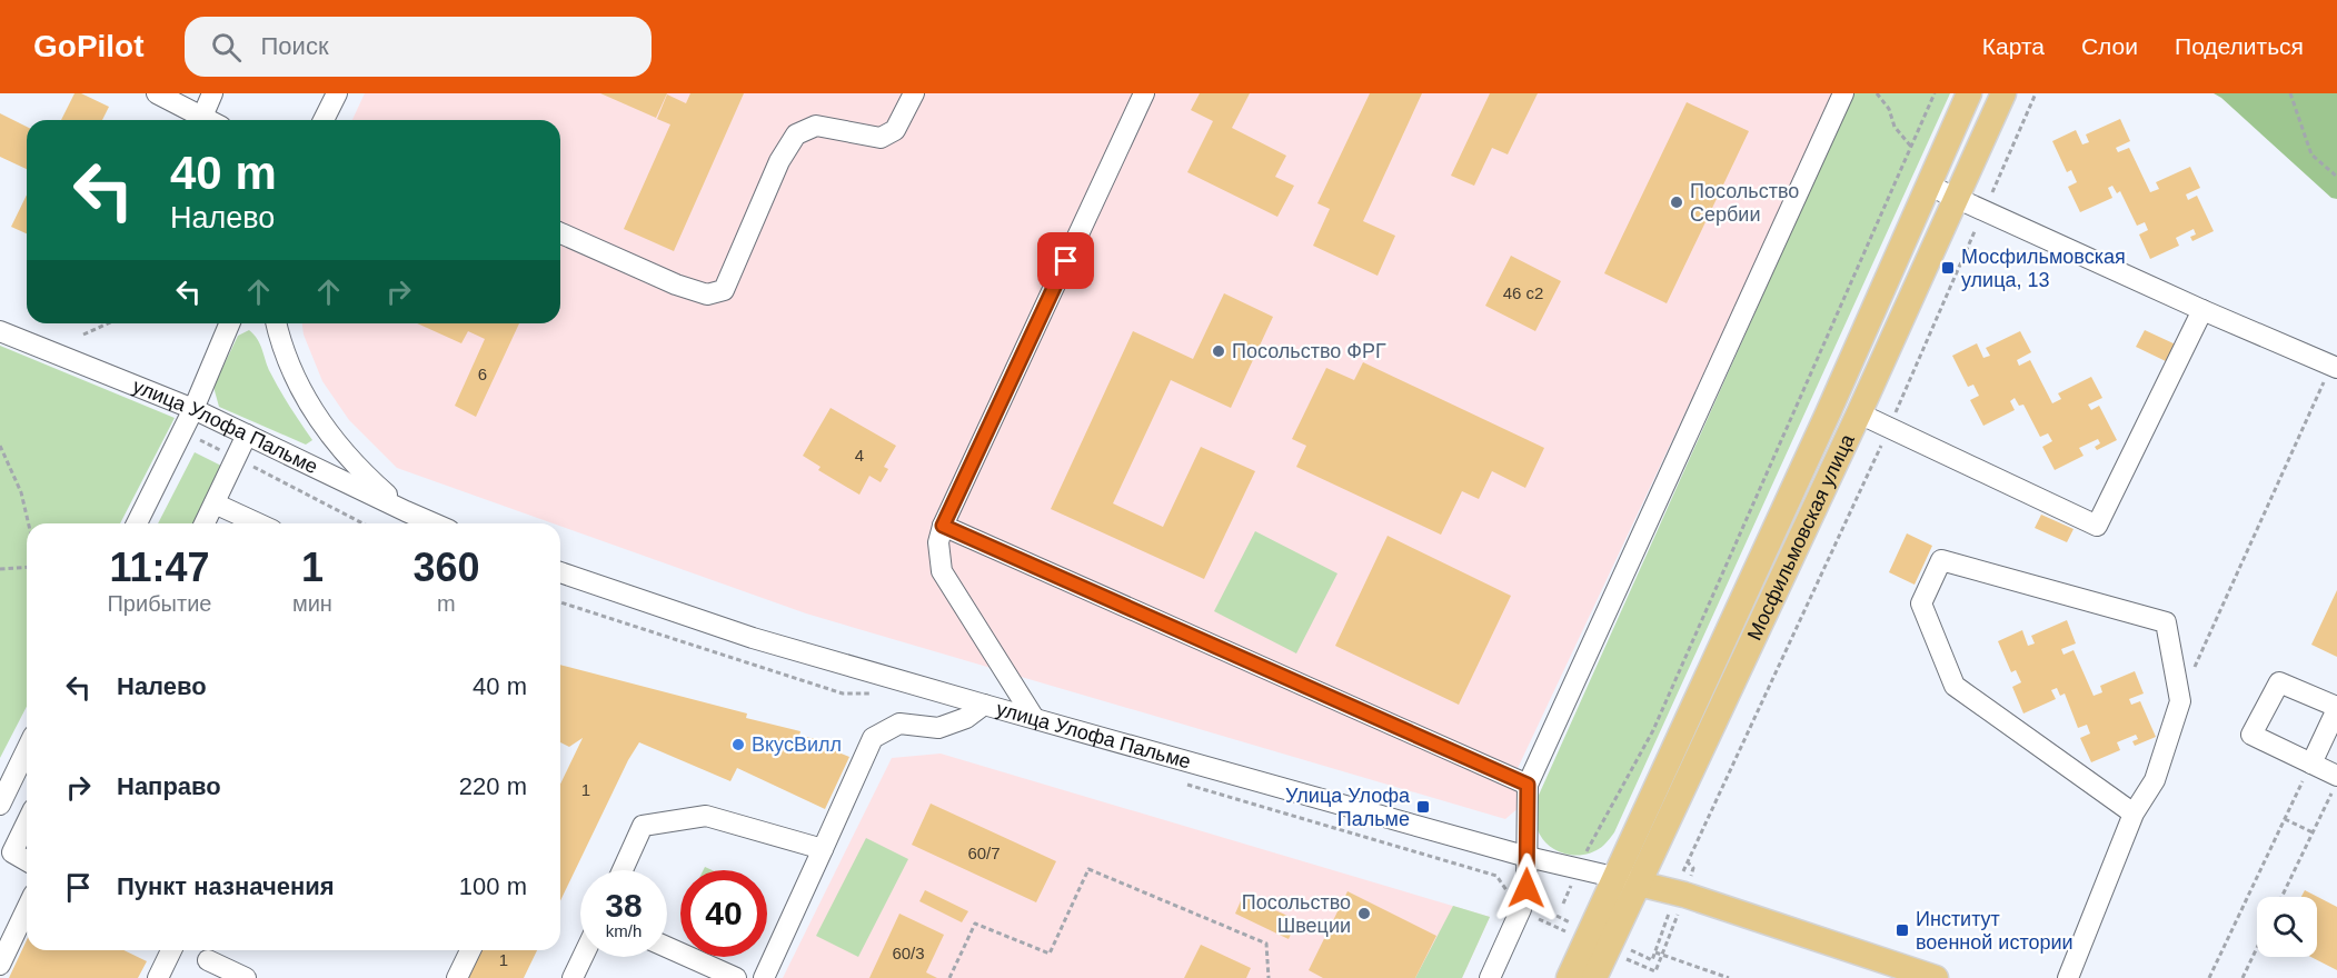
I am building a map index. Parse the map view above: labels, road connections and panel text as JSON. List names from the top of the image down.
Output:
{
  "streets": {
    "main road": ["Мосфильмовская улица"],
    "street": ["улица Улофа Пальме"]
  },
  "crossings": [
    ["улица Улофа Пальме", "Мосфильмовская улица"]
  ],
  "places": {
    "other": [
      "Посольство Сербии",
      "Посольство ФРГ",
      "ВкусВилл",
      "Посольство Швеции"
    ],
    "transit": ["Мосфильмовская улица, 13", "Улица Улофа Пальме", "Институт военной истории"]
  },
  "house_numbers": [
    "46 с2",
    "6",
    "4",
    "1",
    "60/7",
    "60/3",
    "1"
  ],
  "page": {
    "header": "GoPilot",
    "search": "Поиск",
    "nav": ["Карта", "Слои", "Поделиться"],
    "turn": ["40 m", "Налево"],
    "eta": [
      "11:47",
      "Прибытие",
      "1",
      "мин",
      "360",
      "m"
    ],
    "list": [
      {
        "name": "Налево",
        "value": "40 m"
      },
      {
        "name": "Направо",
        "value": "220 m"
      },
      {
        "name": "Пункт назначения",
        "value": "100 m"
      }
    ],
    "speed": "38 km/h",
    "limit": "40"
  }
}
